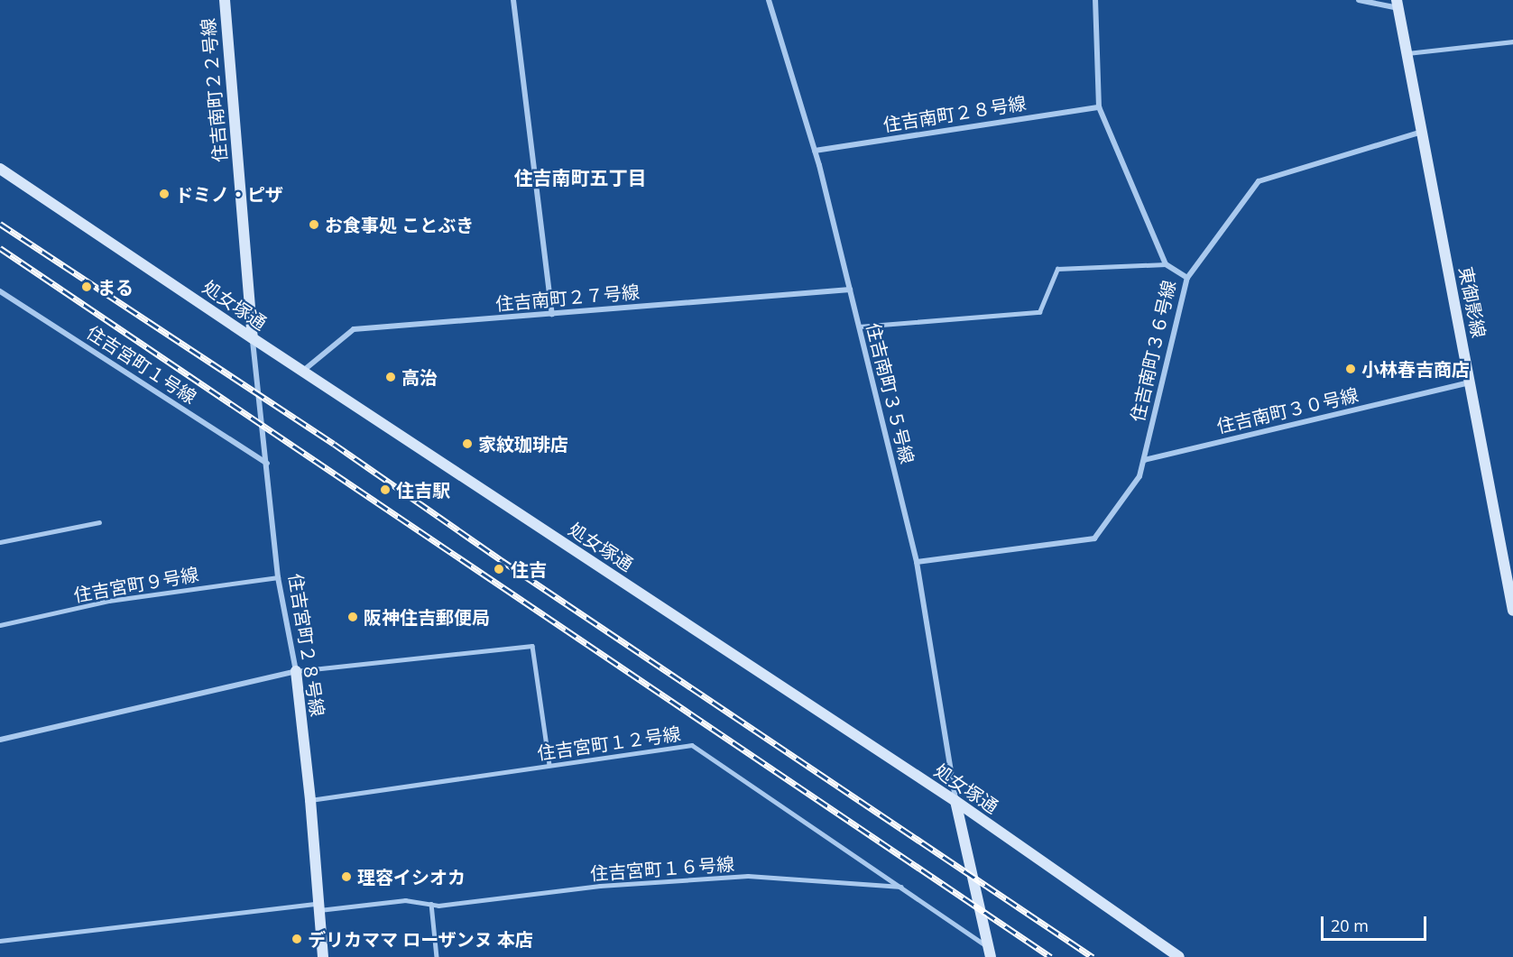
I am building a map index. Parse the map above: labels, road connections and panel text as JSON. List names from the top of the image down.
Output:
{
  "streets": {
    "street": [
      "住吉南町２２号線",
      "住吉南町２８号線",
      "住吉南町２７号線",
      "東御影線",
      "処女塚通",
      "住吉南町３６号線",
      "住吉宮町１号線",
      "住吉南町３５号線",
      "住吉南町３０号線",
      "住吉宮町２８号線"
    ],
    "lane": ["住吉宮町９号線", "住吉宮町１２号線", "住吉宮町１６号線"]
  },
  "crossings": [
    ["住吉南町２２号線", "処女塚通"],
    ["住吉南町２２号線", "住吉宮町２８号線"],
    ["住吉南町２８号線", "住吉南町３６号線"],
    ["住吉南町２８号線", "住吉南町３５号線"],
    ["住吉南町２７号線", "処女塚通"],
    ["住吉南町２７号線", "住吉南町３５号線"],
    ["東御影線", "住吉南町３０号線"],
    ["処女塚通", "住吉南町３５号線"],
    ["処女塚通", "住吉宮町２８号線"],
    ["住吉南町３６号線", "住吉南町３５号線"],
    ["住吉南町３６号線", "住吉南町３０号線"],
    ["住吉宮町１号線", "住吉宮町２８号線"],
    ["住吉宮町９号線", "住吉宮町２８号線"],
    ["住吉宮町２８号線", "住吉宮町１２号線"],
    ["住吉宮町２８号線", "住吉宮町１６号線"],
    ["住吉宮町１２号線", "住吉宮町１６号線"]
  ],
  "districts": ["住吉南町五丁目"],
  "places": [
    "ドミノ・ピザ",
    "お食事処 ことぶき",
    "まる",
    "小林春吉商店",
    "高治",
    "家紋珈琲店",
    "住吉駅",
    "住吉",
    "阪神住吉郵便局",
    "理容イシオカ",
    "デリカママ ローザンヌ 本店"
  ],
  "scale_bar": "20 m"
}
